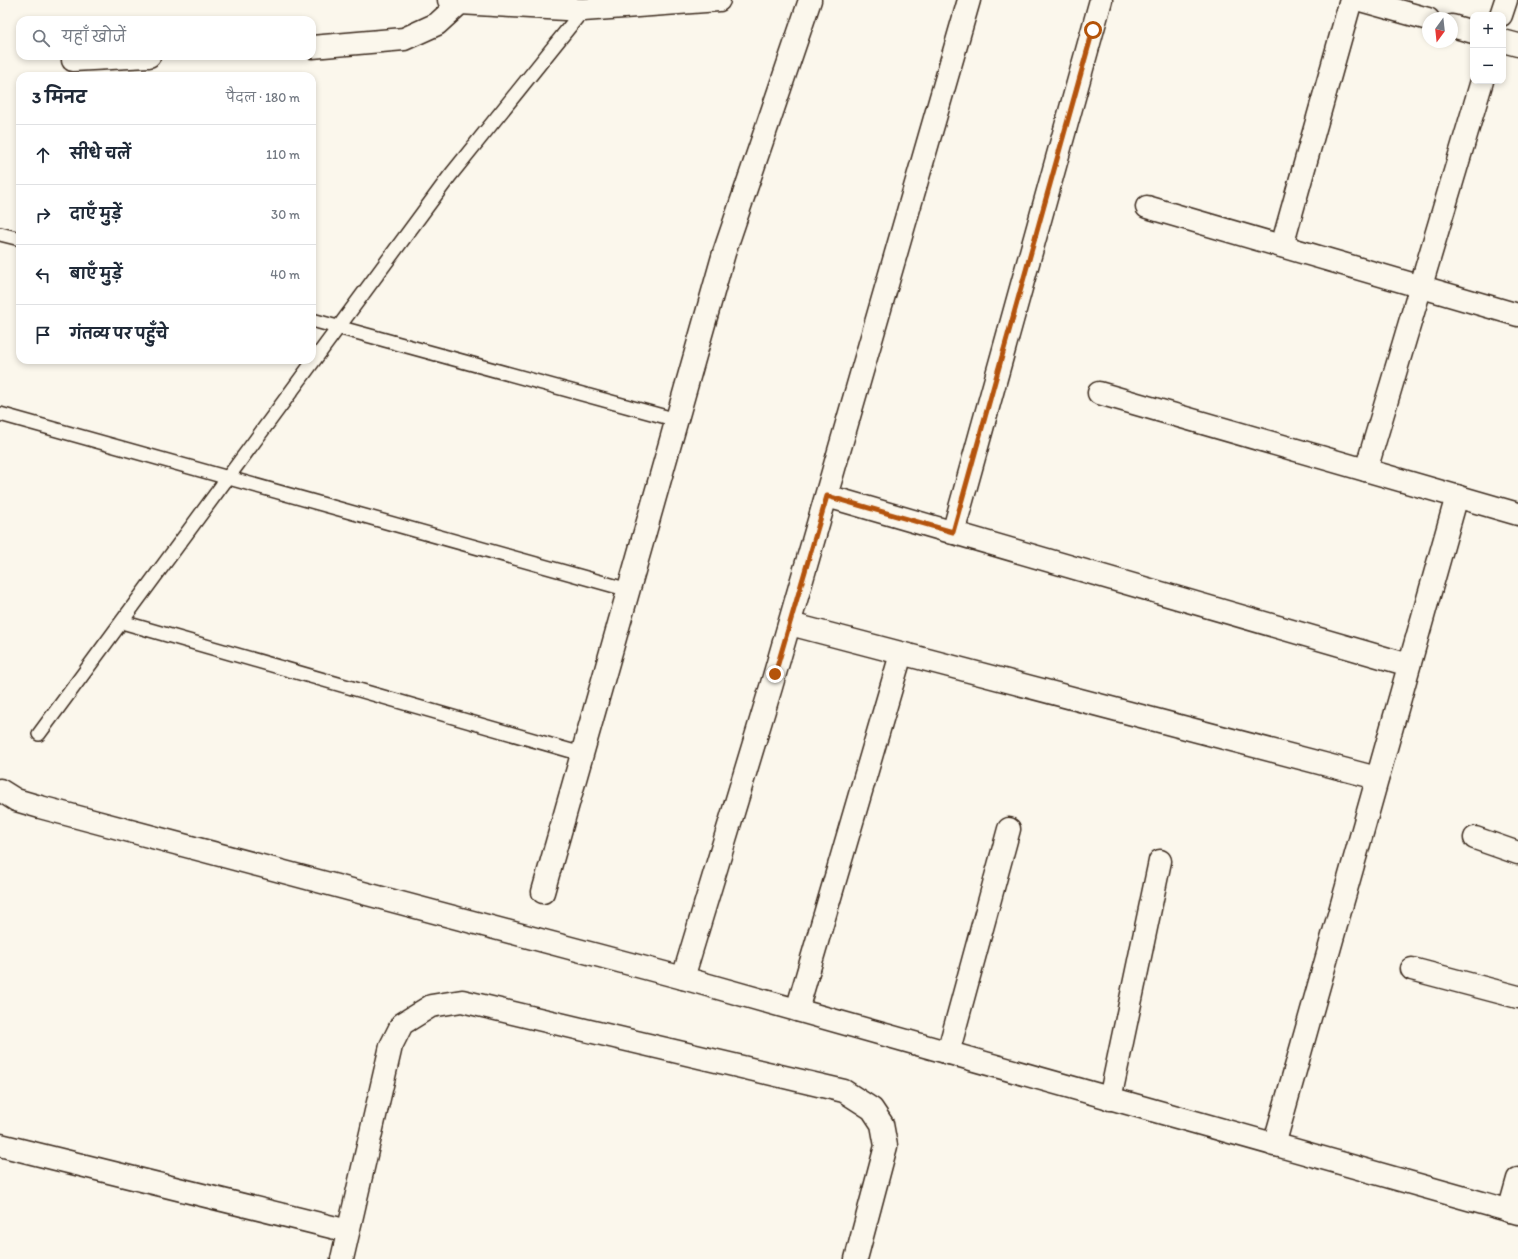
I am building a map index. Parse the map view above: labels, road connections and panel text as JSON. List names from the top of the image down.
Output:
{
  "north": "bottom",
  "page": {
    "map_buttons": ["+", "−"],
    "search": "यहाँ खोजें",
    "heading": ["3 मिनट", "पैदल · 180 m"],
    "list": [
      ["सीधे चलें", "110 m"],
      ["दाएँ मुड़ें", "30 m"],
      ["बाएँ मुड़ें", "40 m"],
      "गंतव्य पर पहुँचे"
    ]
  }
}
